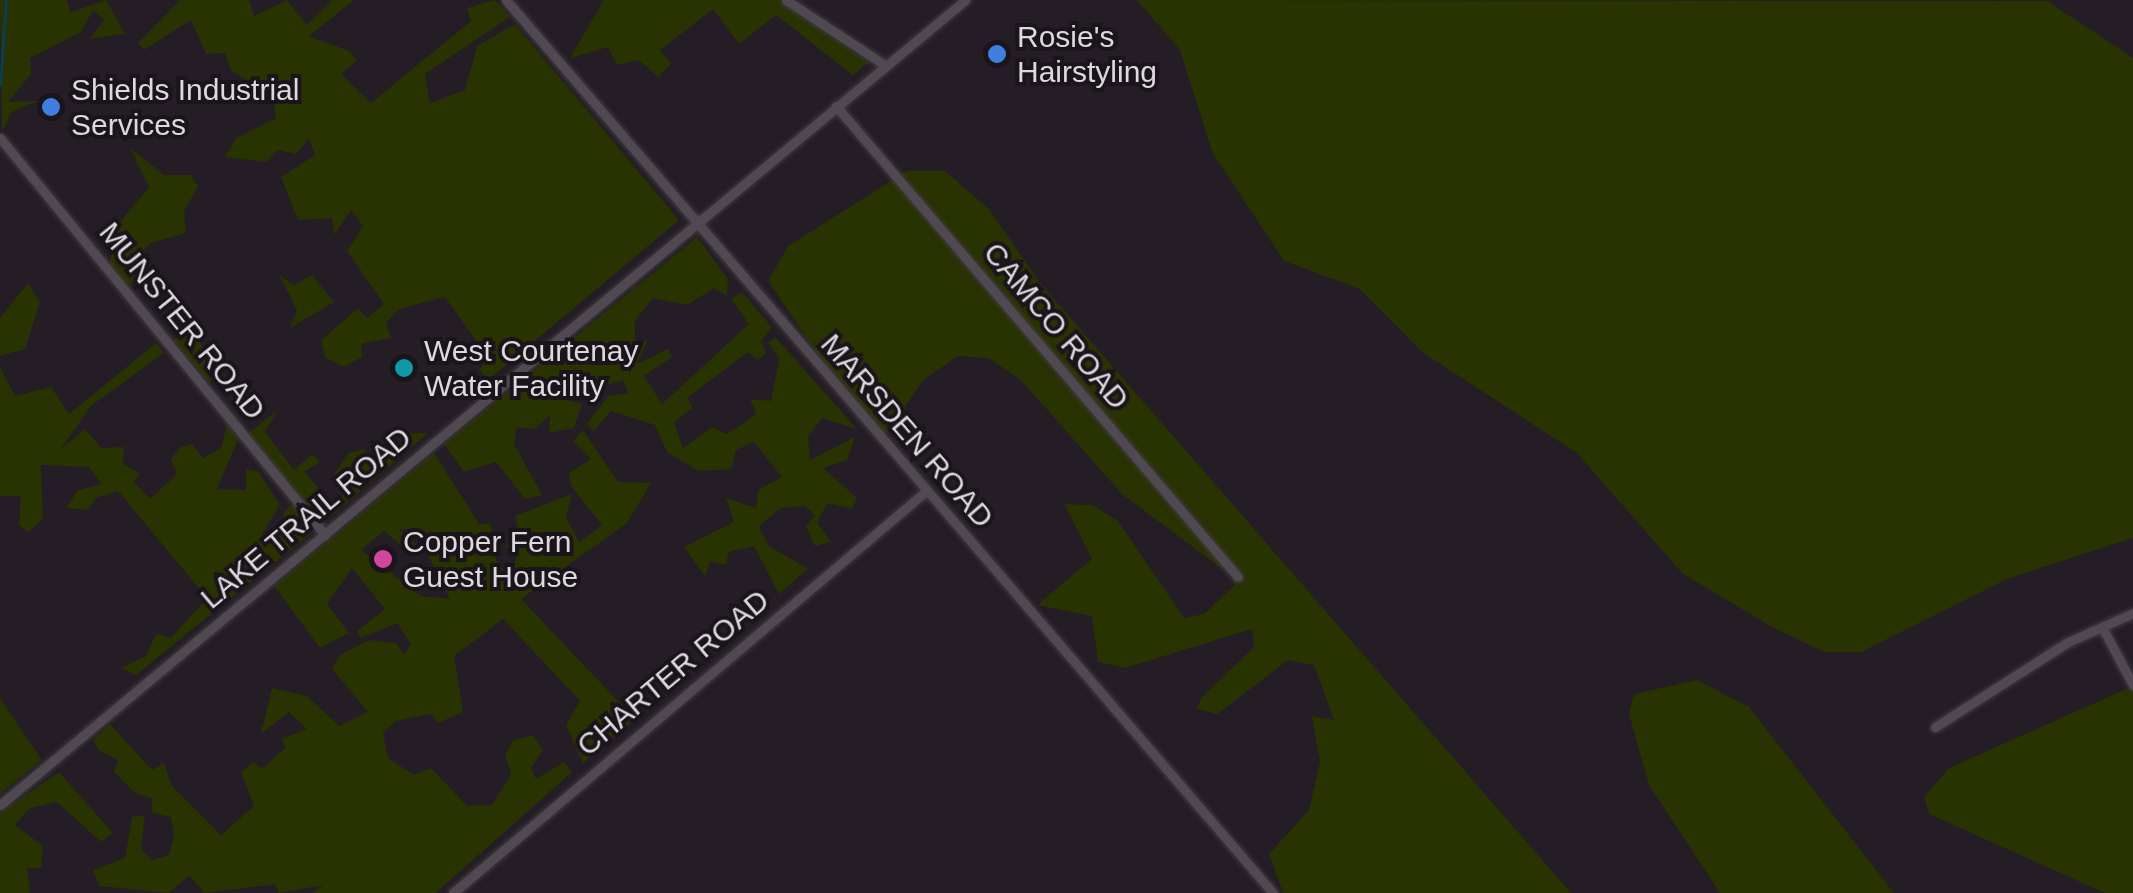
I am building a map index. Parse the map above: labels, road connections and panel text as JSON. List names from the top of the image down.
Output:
{
  "streets": {
    "street": [
      "MUNSTER ROAD",
      "CAMCO ROAD",
      "MARSDEN ROAD",
      "LAKE TRAIL ROAD",
      "CHARTER ROAD"
    ]
  },
  "crossings": [
    ["MUNSTER ROAD", "LAKE TRAIL ROAD"],
    ["CAMCO ROAD", "LAKE TRAIL ROAD"],
    ["MARSDEN ROAD", "LAKE TRAIL ROAD"],
    ["MARSDEN ROAD", "CHARTER ROAD"]
  ],
  "places": [
    "Rosie's Hairstyling",
    "Shields Industrial Services",
    "West Courtenay Water Facility",
    "Copper Fern Guest House"
  ]
}
